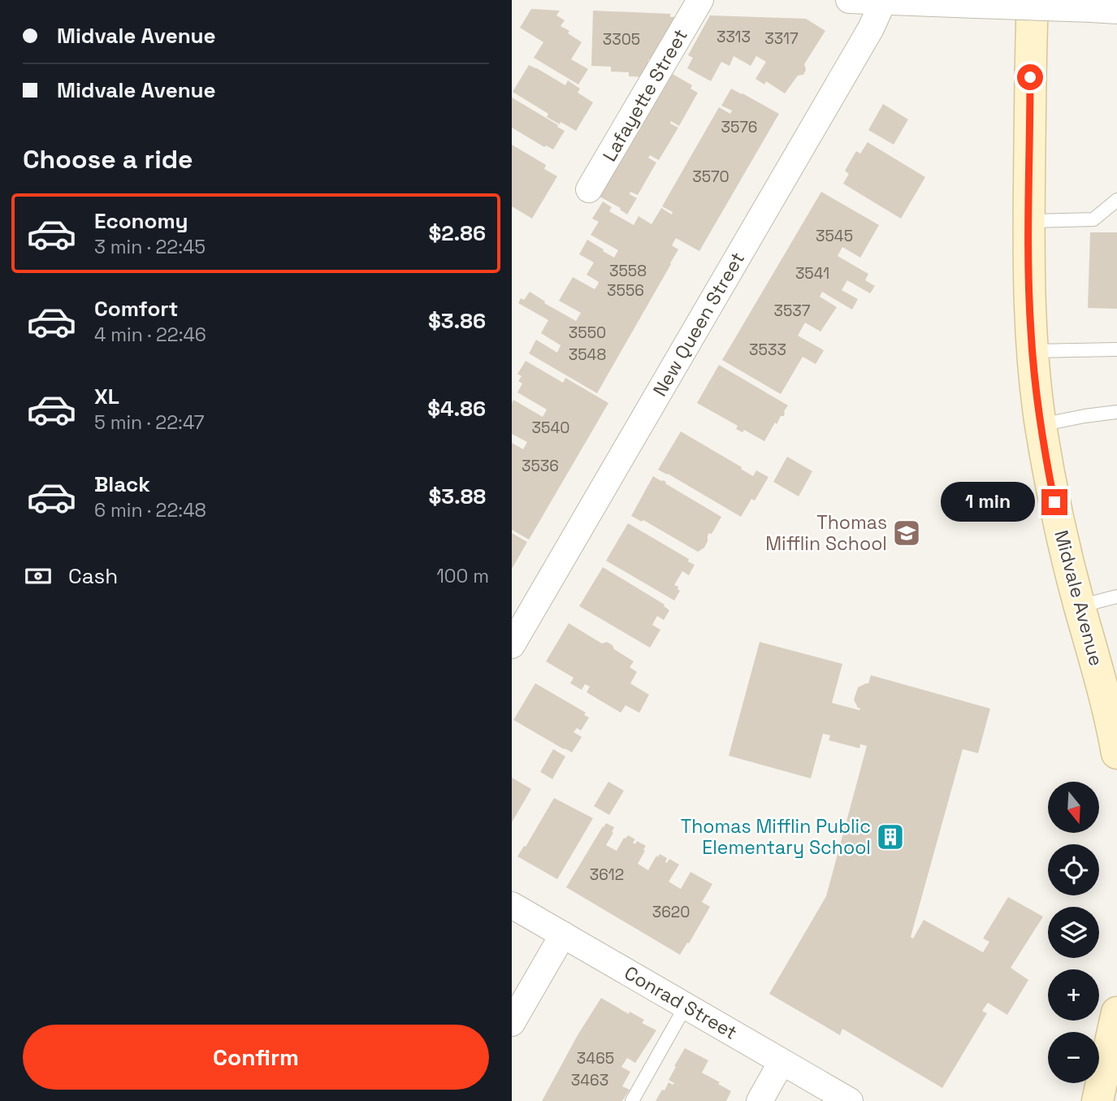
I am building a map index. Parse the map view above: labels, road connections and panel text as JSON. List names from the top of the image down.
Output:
{
  "streets": {
    "street": [
      "Lafayette Street",
      "New Queen Street",
      "Midvale Avenue",
      "Conrad Street"
    ]
  },
  "places": {
    "school or university": ["Thomas Mifflin School"],
    "building": ["Thomas Mifflin Public Elementary School"]
  },
  "house_numbers": [
    "3313",
    "3317",
    "3305",
    "3576",
    "3570",
    "3545",
    "3558",
    "3541",
    "3556",
    "3537",
    "3550",
    "3533",
    "3548",
    "3540",
    "3536",
    "3612",
    "3620",
    "3465",
    "3463"
  ],
  "north": "bottom",
  "page": {
    "banner": ["Midvale Avenue", "Midvale Avenue"],
    "heading": "Choose a ride",
    "list": [
      {
        "name": "Economy",
        "note": "3 min · 22:45",
        "value": "$2.86"
      },
      {
        "name": "Comfort",
        "note": "4 min · 22:46",
        "value": "$3.86"
      },
      {
        "name": "XL",
        "note": "5 min · 22:47",
        "value": "$4.86"
      },
      {
        "name": "Black",
        "note": "6 min · 22:48",
        "value": "$3.88"
      }
    ],
    "bubble": "1 min",
    "pay": ["Cash", "100 m"],
    "map_buttons": ["+", "−"],
    "buttons": "Confirm"
  }
}
